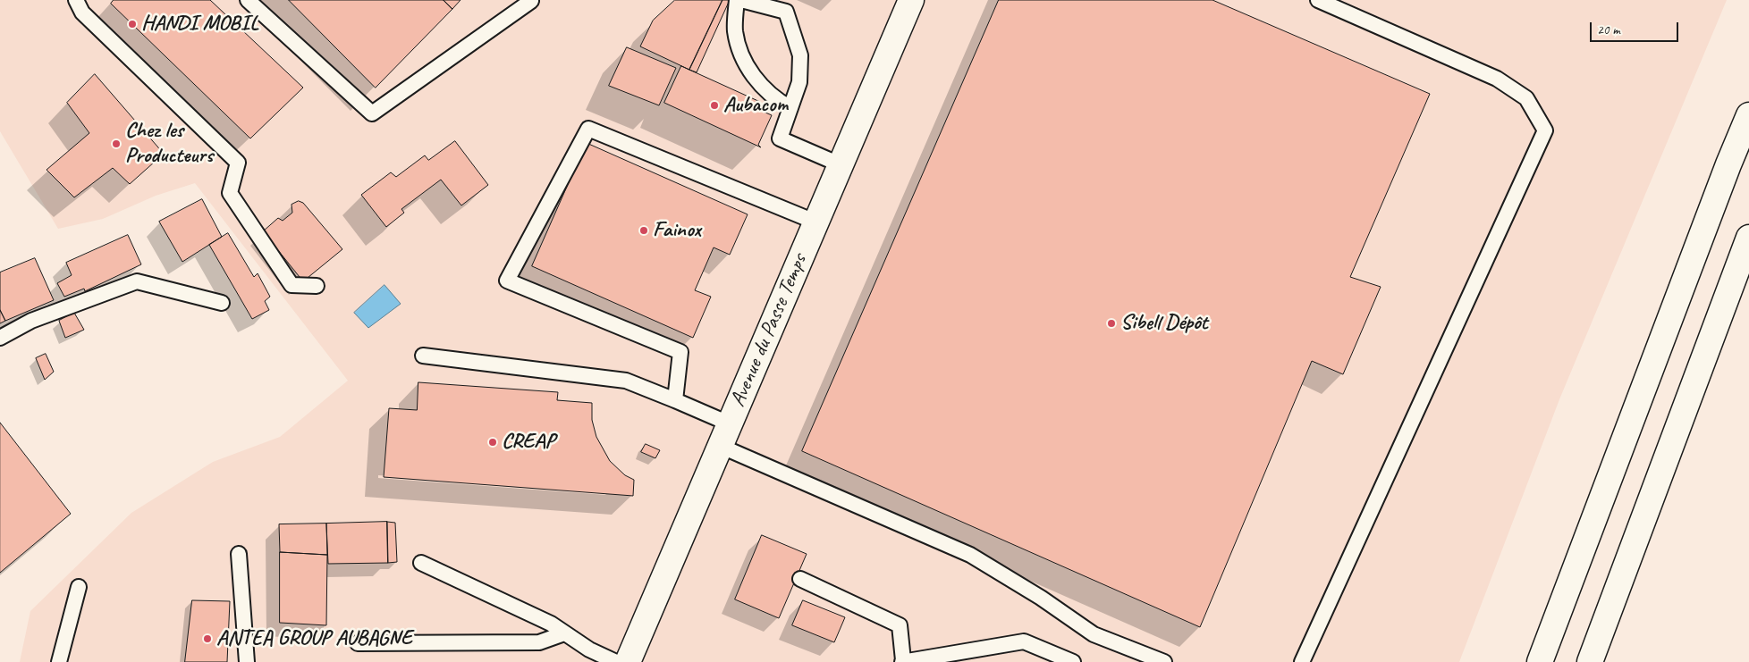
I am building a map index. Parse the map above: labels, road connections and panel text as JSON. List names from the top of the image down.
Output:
{
  "streets": {
    "main road": ["Avenue du Passe Temps"]
  },
  "places": [
    "HANDI MOBIL",
    "Aubacom",
    "Chez les Producteurs",
    "Fainox",
    "Sibell Dépôt",
    "CREAP",
    "ANTEA GROUP AUBAGNE"
  ],
  "scale_bar": "20 m"
}
